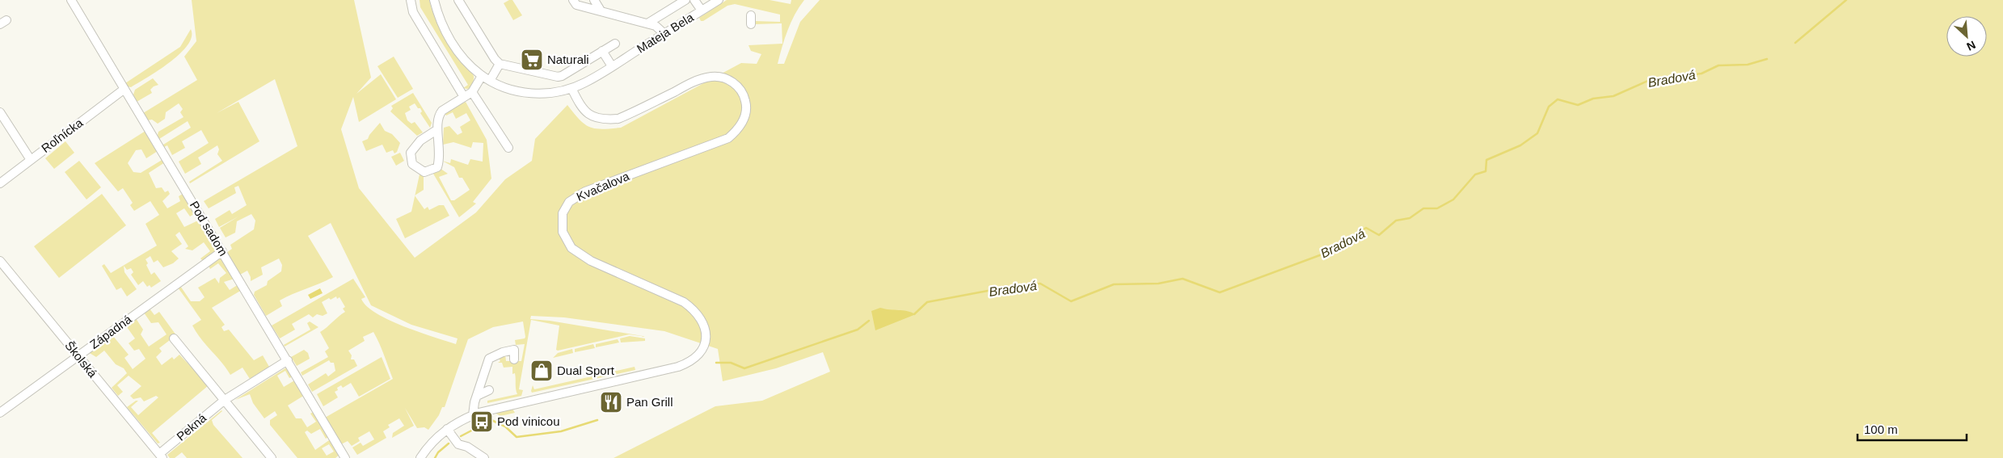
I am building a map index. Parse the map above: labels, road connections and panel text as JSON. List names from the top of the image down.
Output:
{
  "streets": {
    "street": [
      "Mateja Bela",
      "Roľnícka",
      "Kvačalova",
      "Pod sadom",
      "Západná",
      "Školská",
      "Pekná"
    ]
  },
  "crossings": [
    ["Mateja Bela", "Kvačalova"],
    ["Roľnícka", "Pod sadom"],
    ["Pod sadom", "Západná"],
    ["Pod sadom", "Pekná"],
    ["Západná", "Školská"],
    ["Školská", "Pekná"]
  ],
  "water": ["Bradová"],
  "places": {
    "supermarket": ["Naturali"],
    "shop": ["Dual Sport"],
    "restaurant": ["Pan Grill"],
    "bus stop": ["Pod vinicou"]
  },
  "scale_bar": "100 m",
  "north": "bottom right"
}
